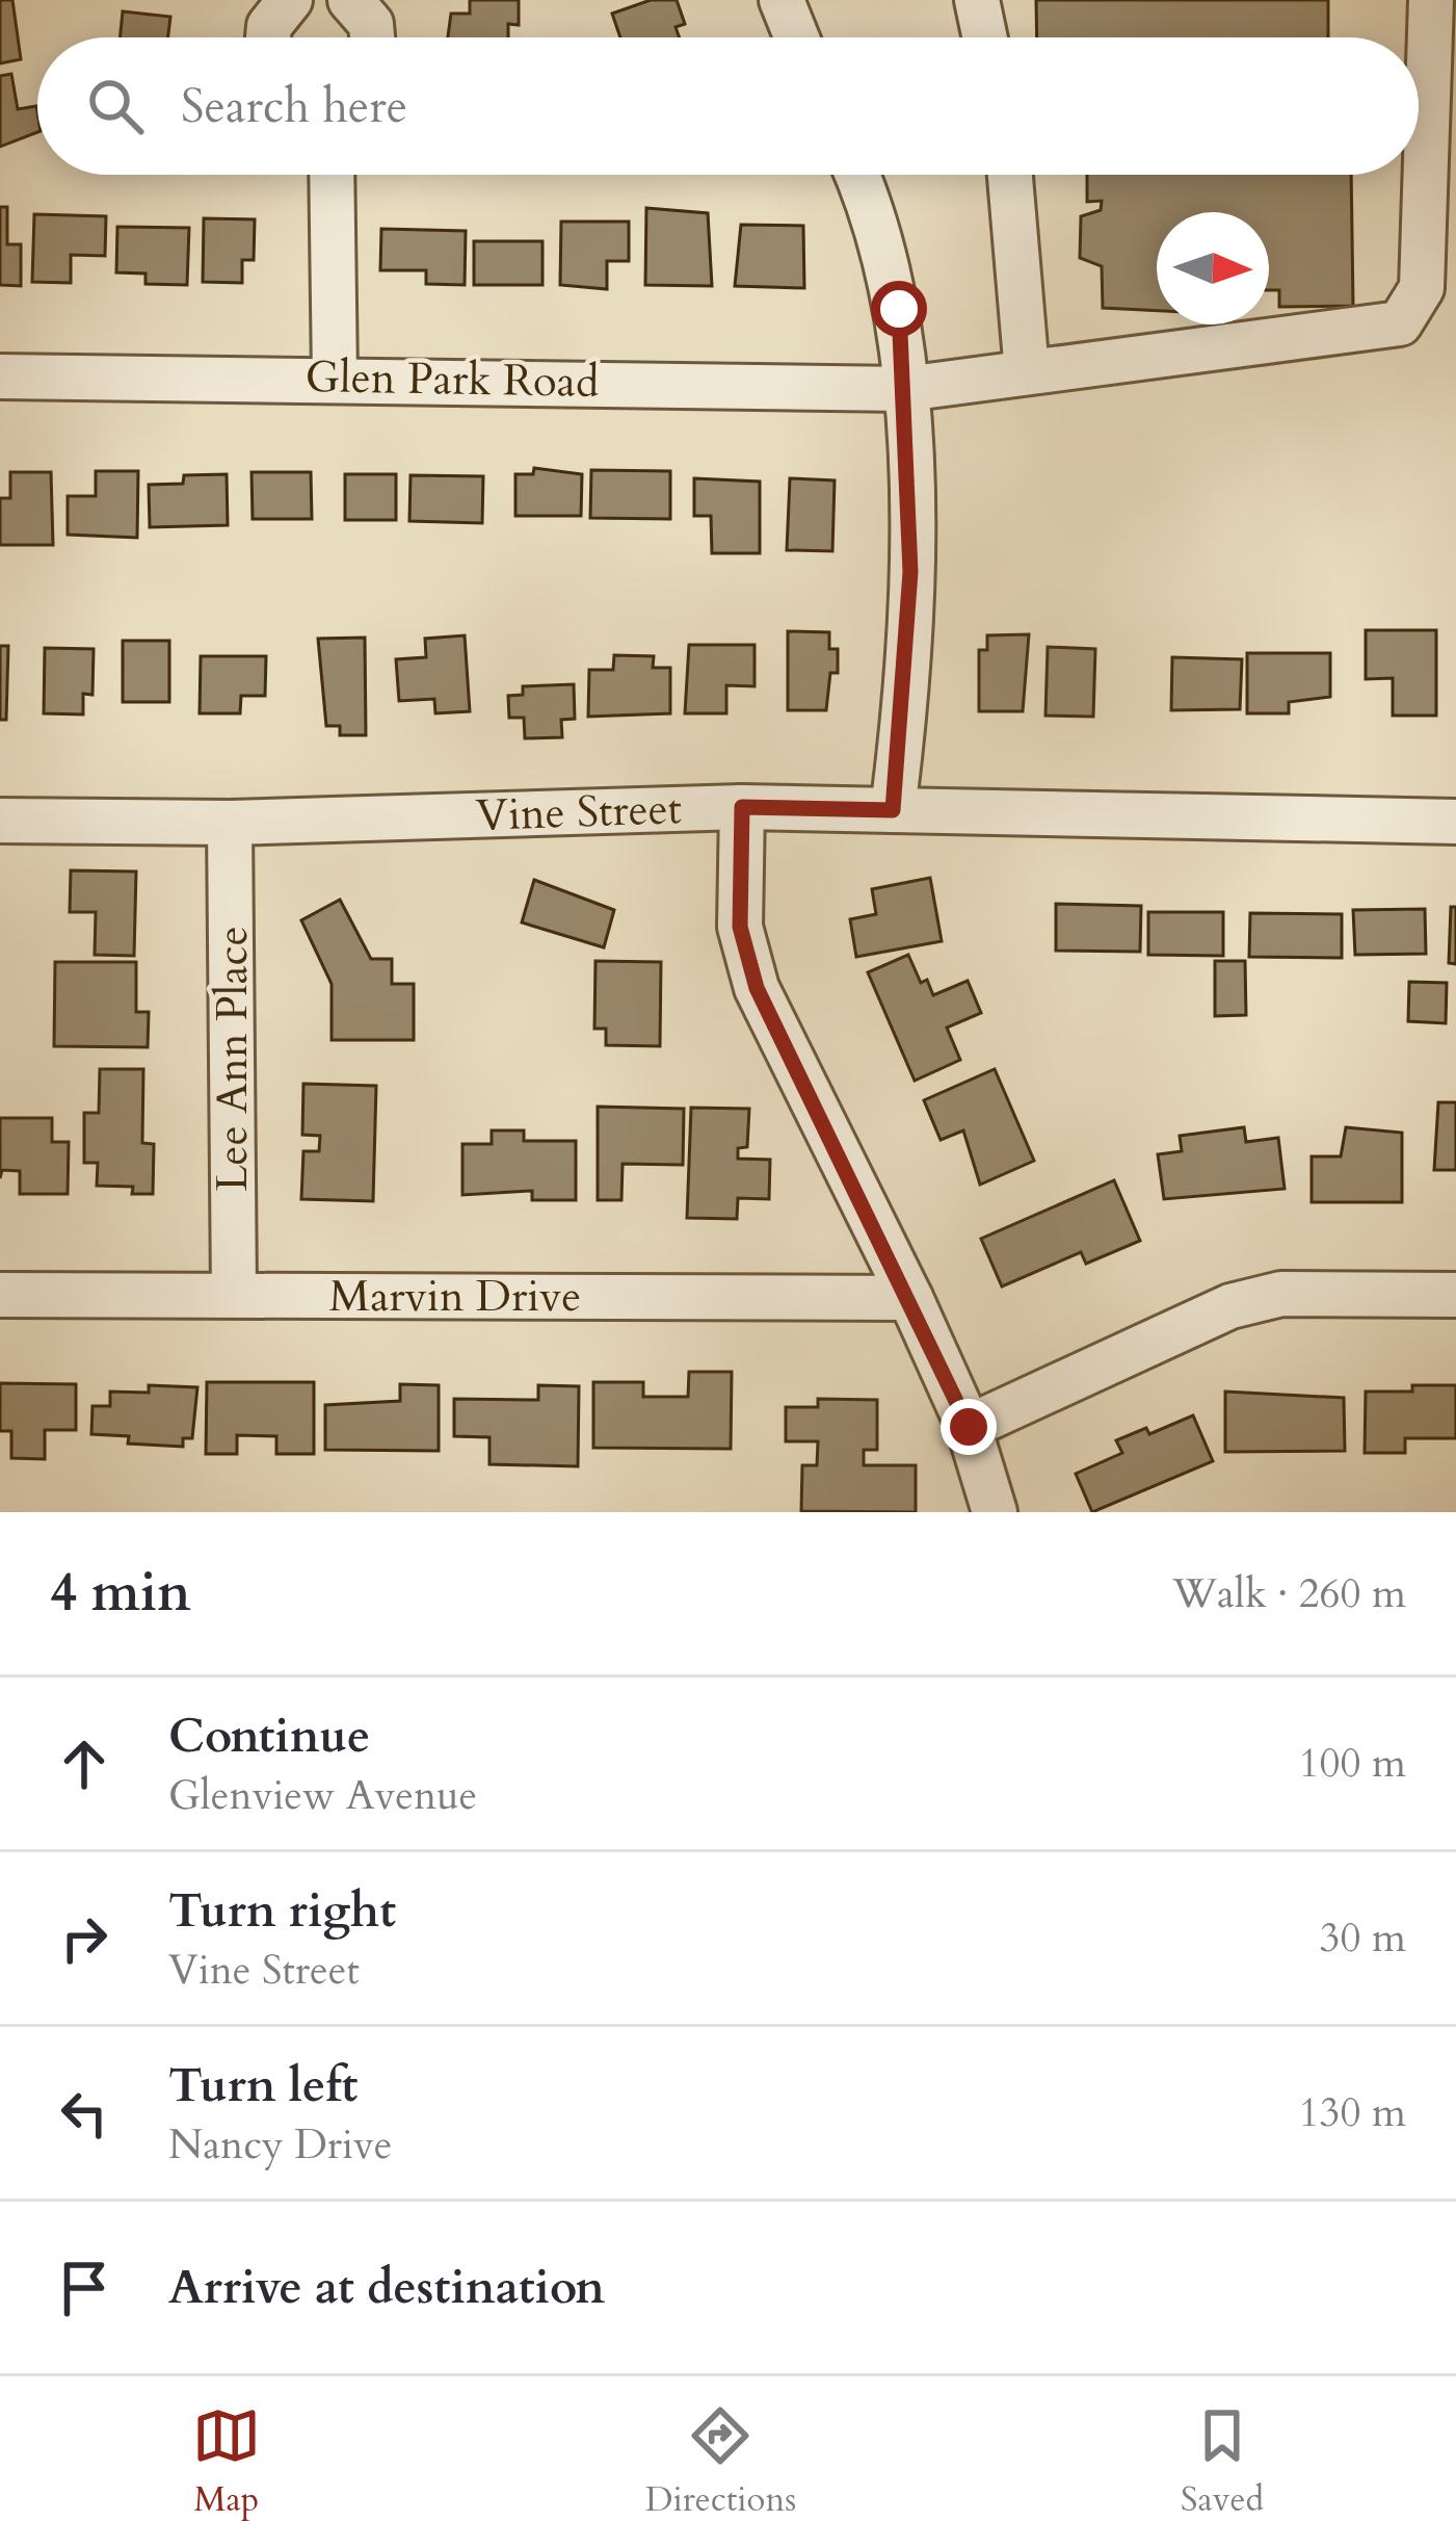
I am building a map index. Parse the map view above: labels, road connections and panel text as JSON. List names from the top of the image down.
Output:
{
  "streets": {
    "street": [
      "Glen Park Road",
      "Vine Street",
      "Lee Ann Place",
      "Marvin Drive"
    ]
  },
  "crossings": [
    ["Vine Street", "Lee Ann Place"],
    ["Lee Ann Place", "Marvin Drive"]
  ],
  "north": "right",
  "page": {
    "search": "Search here",
    "heading": ["4 min", "Walk · 260 m"],
    "list": [
      ["Continue", "Glenview Avenue", "100 m"],
      ["Turn right", "Vine Street", "30 m"],
      ["Turn left", "Nancy Drive", "130 m"],
      "Arrive at destination"
    ],
    "nav": ["Map", "Directions", "Saved"]
  }
}
